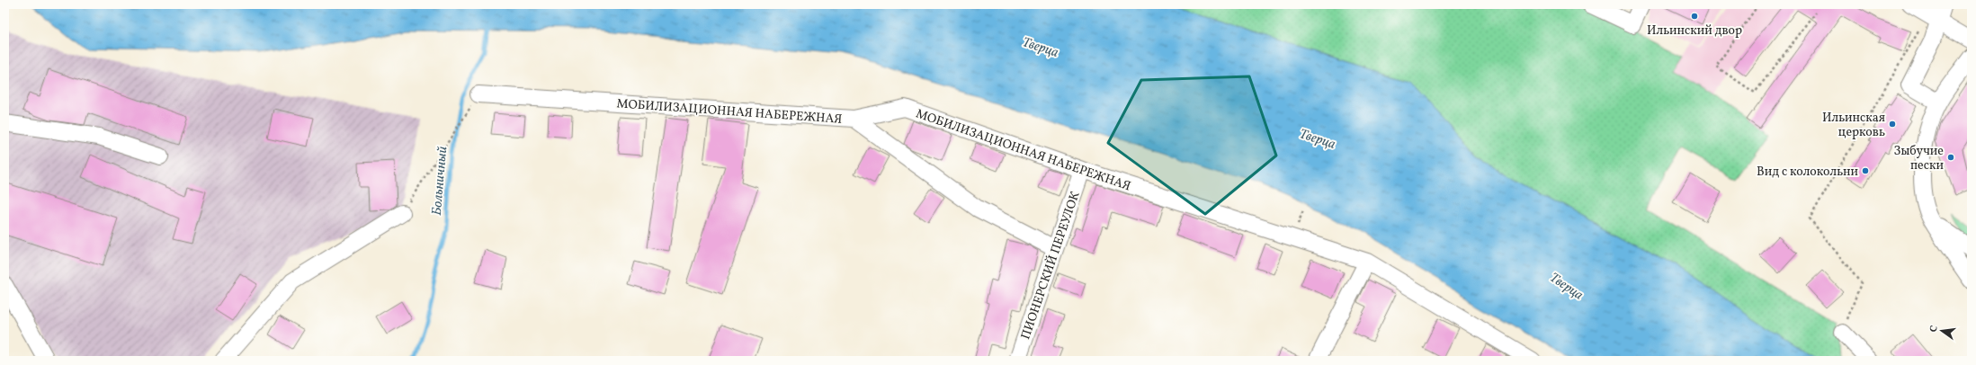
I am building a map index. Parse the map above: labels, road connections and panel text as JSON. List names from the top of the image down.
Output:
{
  "streets": {
    "street": ["МОБИЛИЗАЦИОННАЯ НАБЕРЕЖНАЯ", "ПИОНЕРСКИЙ ПЕРЕУЛОК"]
  },
  "crossings": [
    ["МОБИЛИЗАЦИОННАЯ НАБЕРЕЖНАЯ", "ПИОНЕРСКИЙ ПЕРЕУЛОК"]
  ],
  "water": ["Тверца", "Больничный"],
  "places": [
    "Ильинский двор",
    "Ильинская церковь",
    "Зыбучие пески",
    "Вид с колокольни"
  ],
  "north": "left"
}
